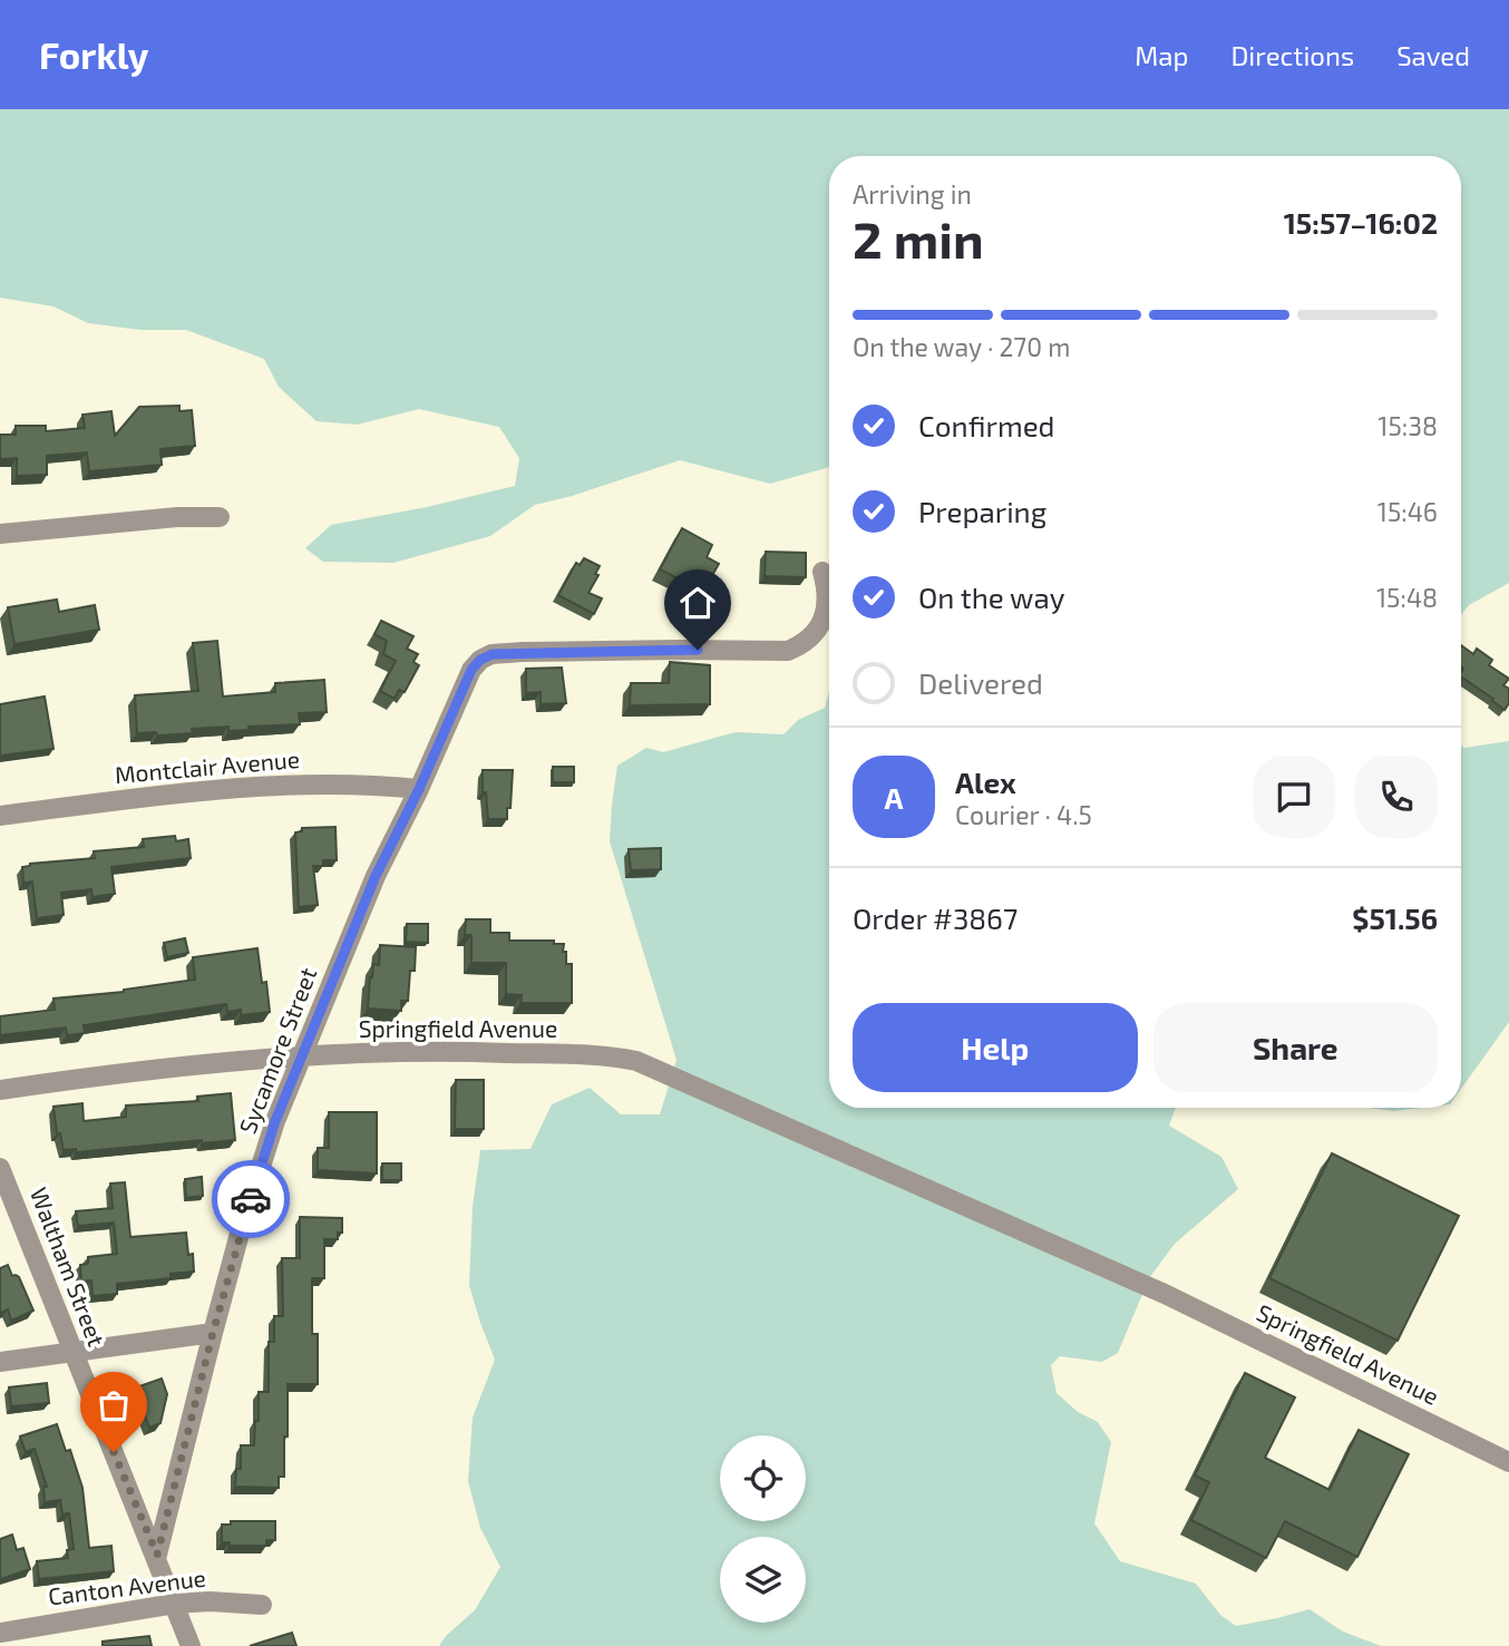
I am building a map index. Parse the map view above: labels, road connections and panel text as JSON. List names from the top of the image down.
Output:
{
  "streets": {
    "street": [
      "Montclair Avenue",
      "Springfield Avenue",
      "Sycamore Street",
      "Waltham Street",
      "Canton Avenue"
    ]
  },
  "crossings": [
    ["Montclair Avenue", "Sycamore Street"],
    ["Springfield Avenue", "Sycamore Street"],
    ["Sycamore Street", "Waltham Street"],
    ["Waltham Street", "Canton Avenue"]
  ],
  "page": {
    "header": "Forkly",
    "nav": ["Map", "Directions", "Saved"],
    "heading": ["2 min", "Arriving in", "15:57–16:02"],
    "panel": [
      "Alex",
      "Courier · 4.5",
      "Order #3867",
      "$51.56"
    ],
    "bar": "On the way · 270 m",
    "list": [
      ["Confirmed", "15:38"],
      ["Preparing", "15:46"],
      ["On the way", "15:48"],
      "Delivered"
    ],
    "round": "A",
    "buttons": ["Help", "Share"]
  }
}
